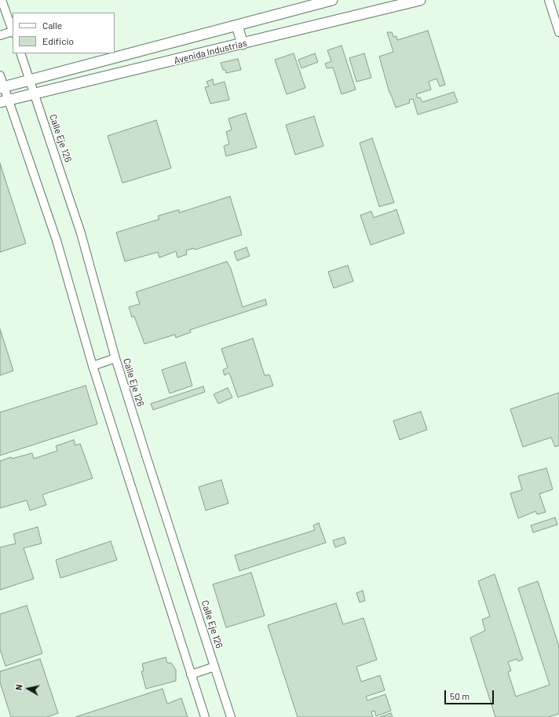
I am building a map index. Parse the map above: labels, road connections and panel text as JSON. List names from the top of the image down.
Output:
{
  "streets": {
    "main road": ["Avenida Industrias"],
    "street": ["Calle Eje 126"]
  },
  "crossings": [
    ["Avenida Industrias", "Calle Eje 126"]
  ],
  "legend": ["Calle", "Edificio"],
  "scale_bar": "50 m",
  "north": "left"
}
